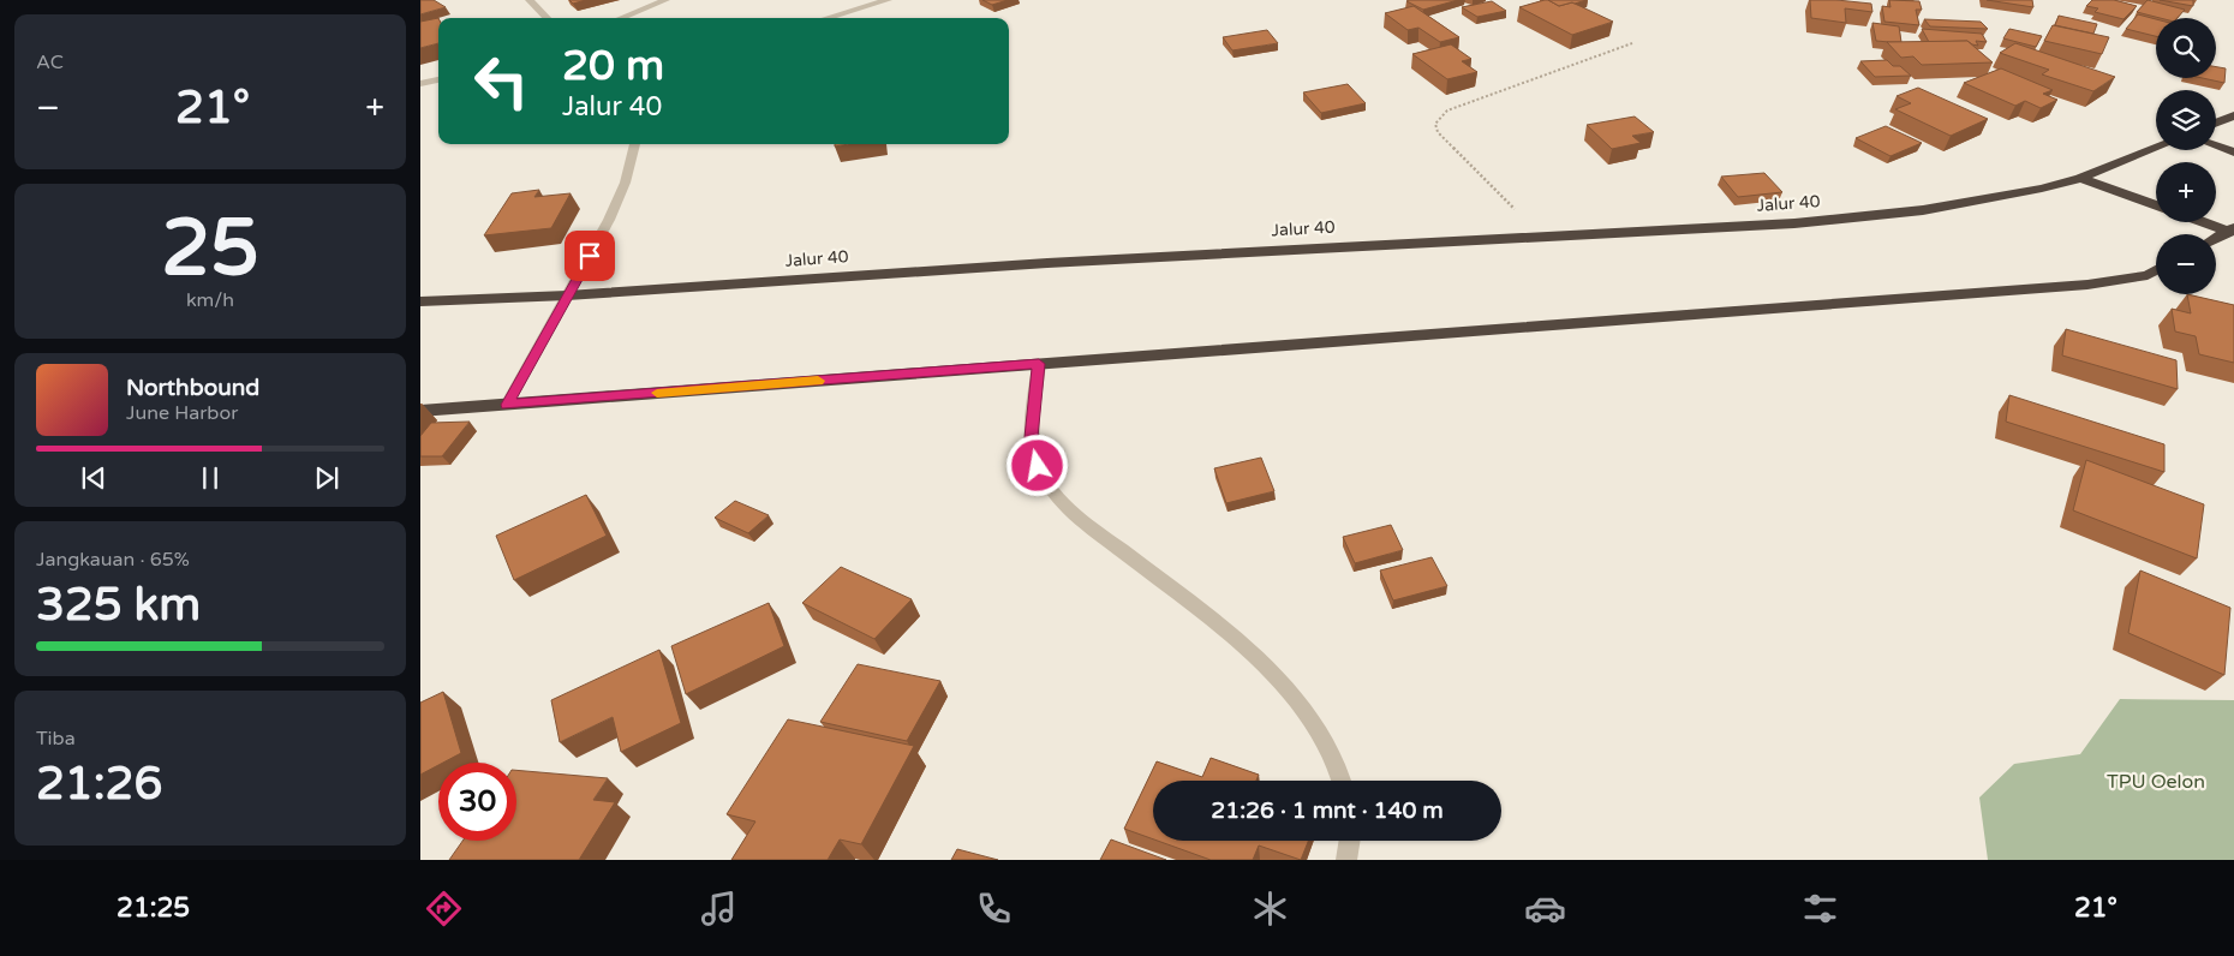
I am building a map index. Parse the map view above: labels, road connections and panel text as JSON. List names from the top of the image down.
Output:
{
  "streets": {
    "highway": ["Jalur 40"]
  },
  "parks": ["TPU Oelon"],
  "page": {
    "tile": [
      "AC",
      ["25", "km/h"],
      ["Jangkauan · 65%", "325 km"],
      ["Tiba", "21:26"]
    ],
    "map_buttons": ["+", "−"],
    "turn": ["20 m", "Jalur 40"],
    "heat": ["−", "21°", "+"],
    "song": ["Northbound", "June Harbor"],
    "limit": "30",
    "trip": "21:26 · 1 mnt · 140 m",
    "tabs": ["21:25", "21°"]
  }
}
